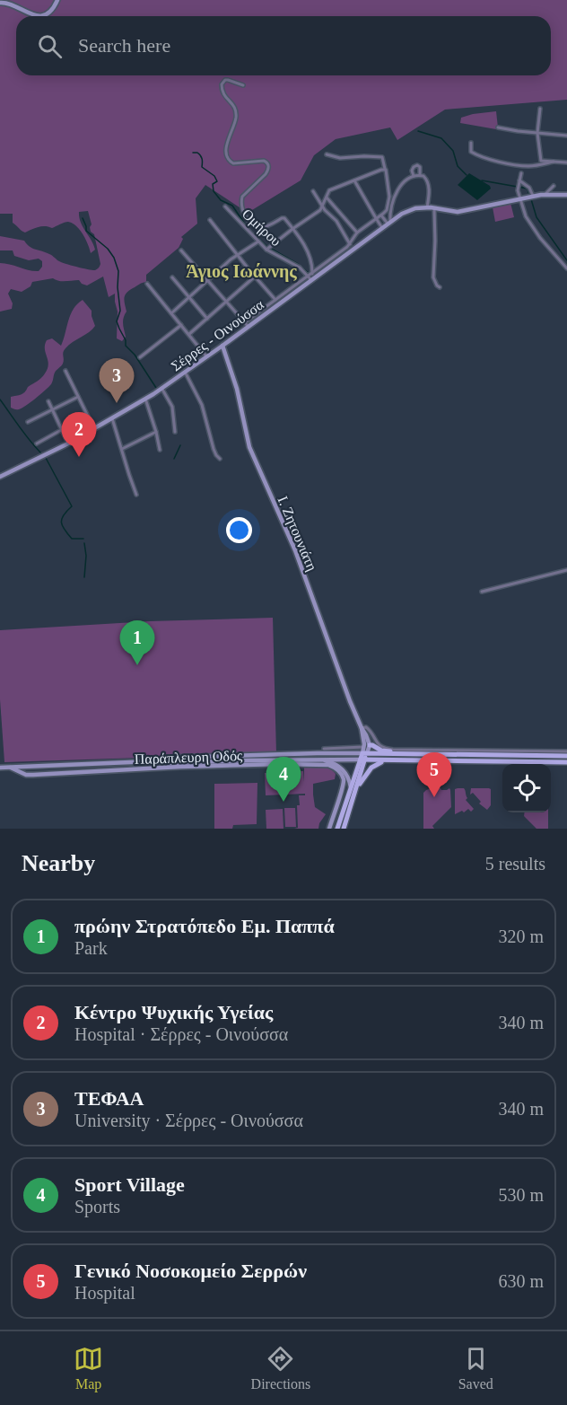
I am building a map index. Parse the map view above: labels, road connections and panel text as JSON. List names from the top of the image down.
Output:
{
  "streets": {
    "street": [
      "Ομήρου",
      "Σέρρες - Οινούσσα",
      "Ι. Ζητουνιάτη",
      "Παράπλευρη Οδός"
    ]
  },
  "crossings": [
    ["Ομήρου", "Σέρρες - Οινούσσα"],
    ["Σέρρες - Οινούσσα", "Ι. Ζητουνιάτη"]
  ],
  "districts": ["Άγιος Ιωάννης"],
  "page": {
    "search": "Search here",
    "pins": [
      "3",
      "2",
      "1",
      "5",
      "4"
    ],
    "heading": ["Nearby", "5 results"],
    "list": [
      {
        "mark": "1",
        "name": "πρώην Στρατόπεδο Εμ. Παππά",
        "note": "Park",
        "value": "320 m"
      },
      {
        "mark": "2",
        "name": "Κέντρο Ψυχικής Υγείας",
        "note": "Hospital · Σέρρες - Οινούσσα",
        "value": "340 m"
      },
      {
        "mark": "3",
        "name": "ΤΕΦΑΑ",
        "note": "University · Σέρρες - Οινούσσα",
        "value": "340 m"
      },
      {
        "mark": "4",
        "name": "Sport Village",
        "note": "Sports",
        "value": "530 m"
      },
      {
        "mark": "5",
        "name": "Γενικό Νοσοκομείο Σερρών",
        "note": "Hospital",
        "value": "630 m"
      }
    ],
    "nav": ["Map", "Directions", "Saved"]
  }
}
